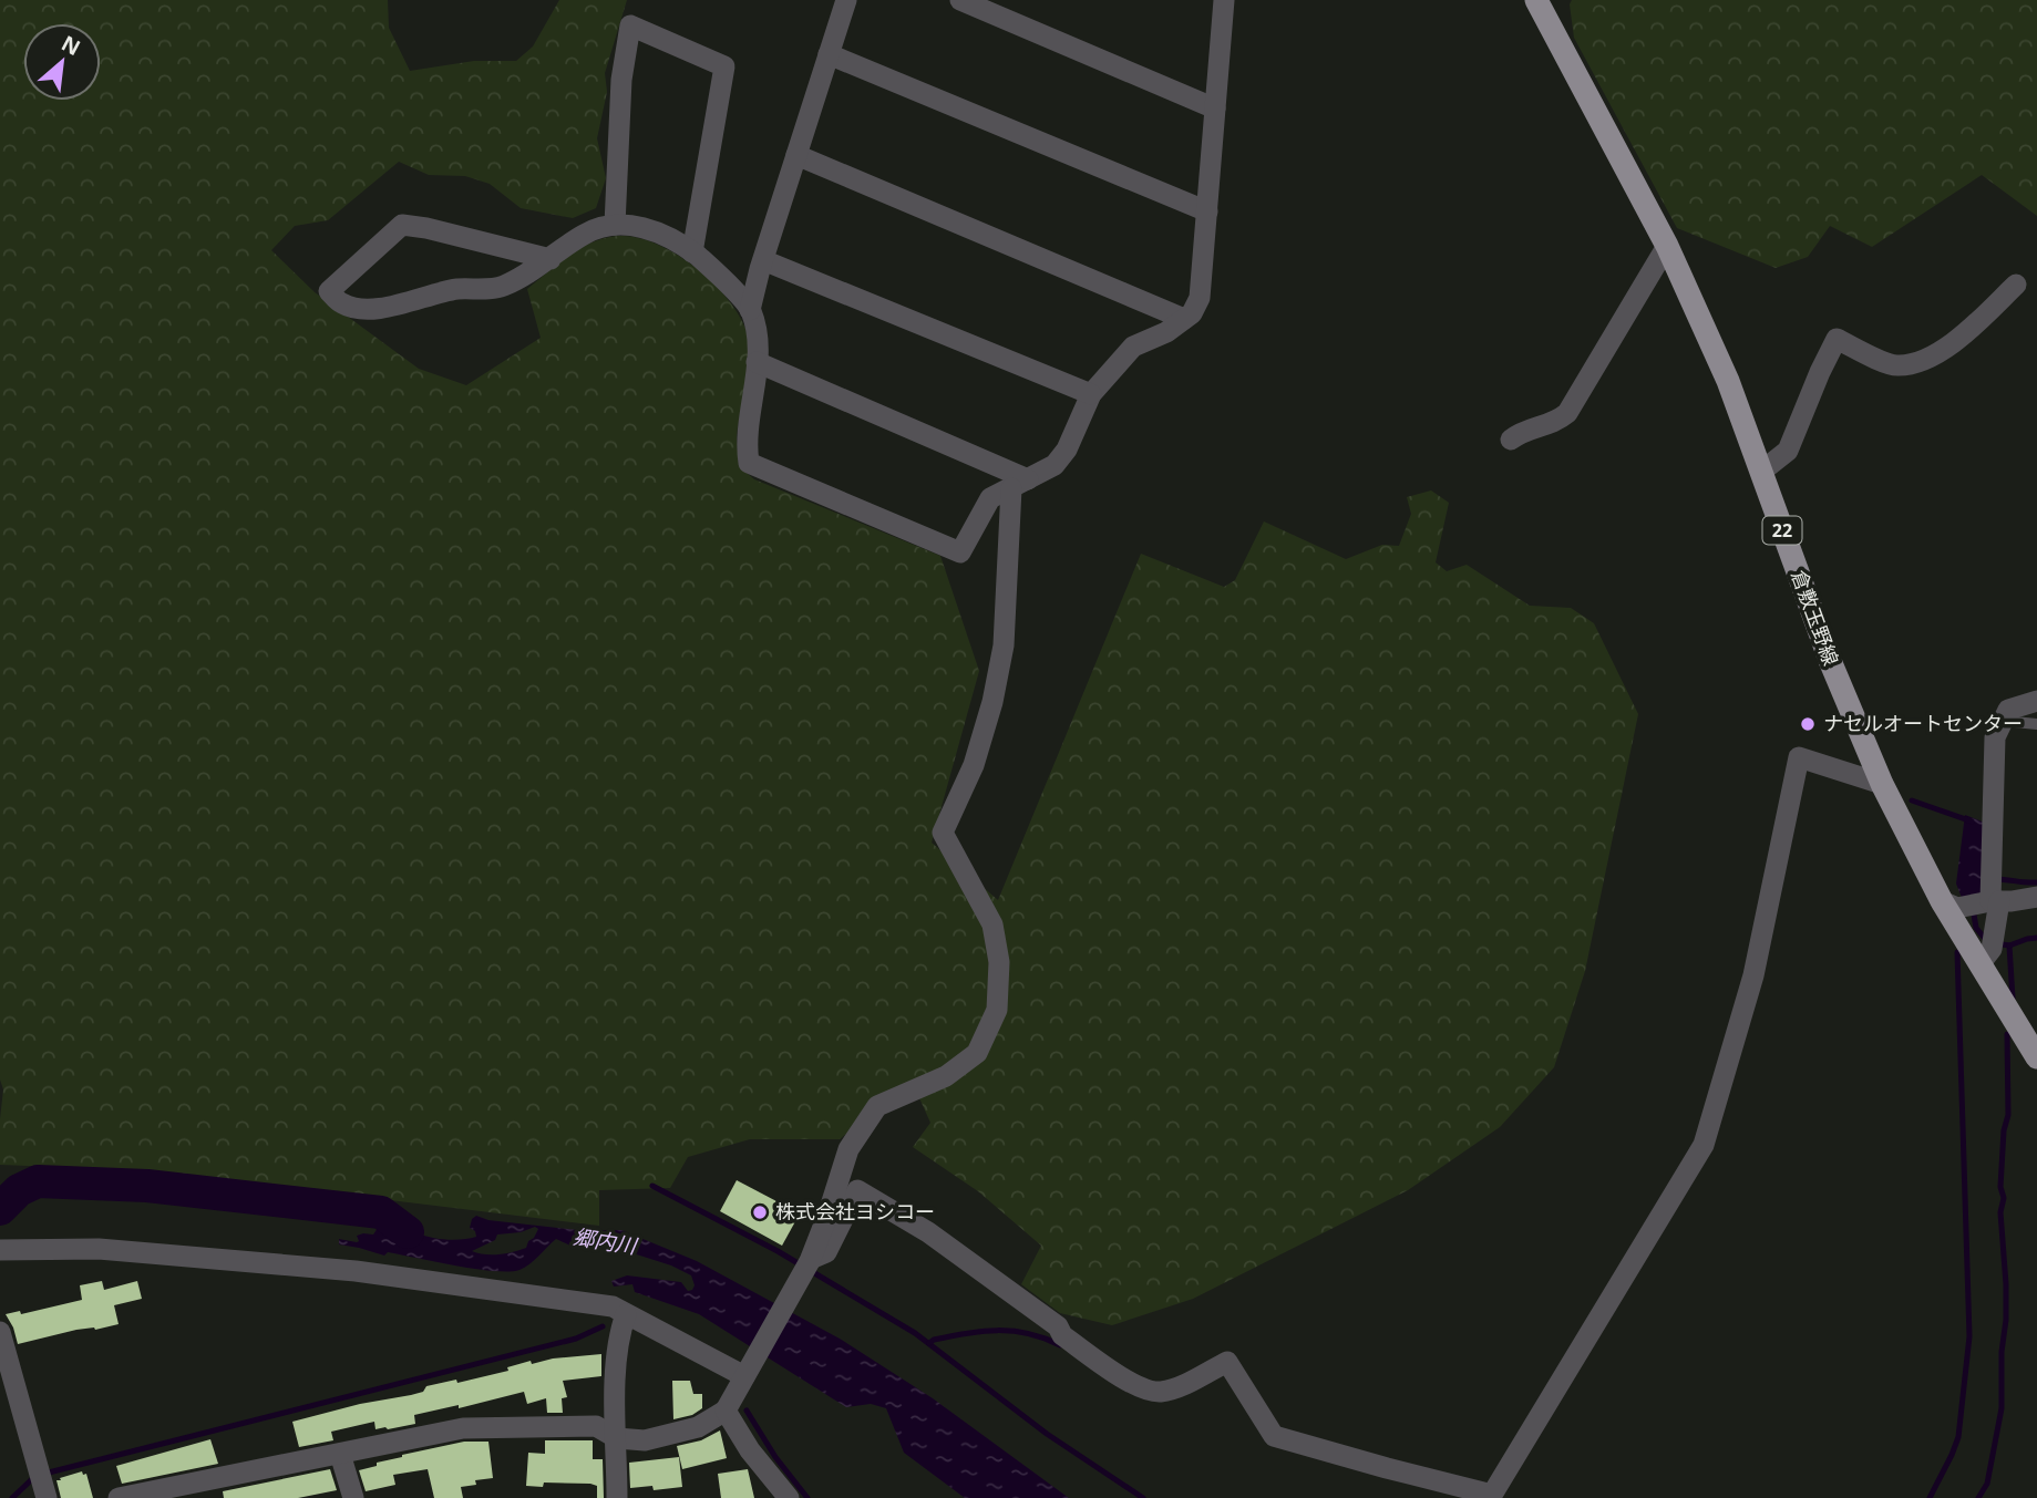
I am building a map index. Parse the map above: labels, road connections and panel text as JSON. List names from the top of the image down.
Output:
{
  "streets": {
    "main road": ["22", "倉敷玉野線"]
  },
  "water": ["郷内川"],
  "places": ["ナセルオートセンター", "株式会社ヨシコー"],
  "north": "top right"
}
